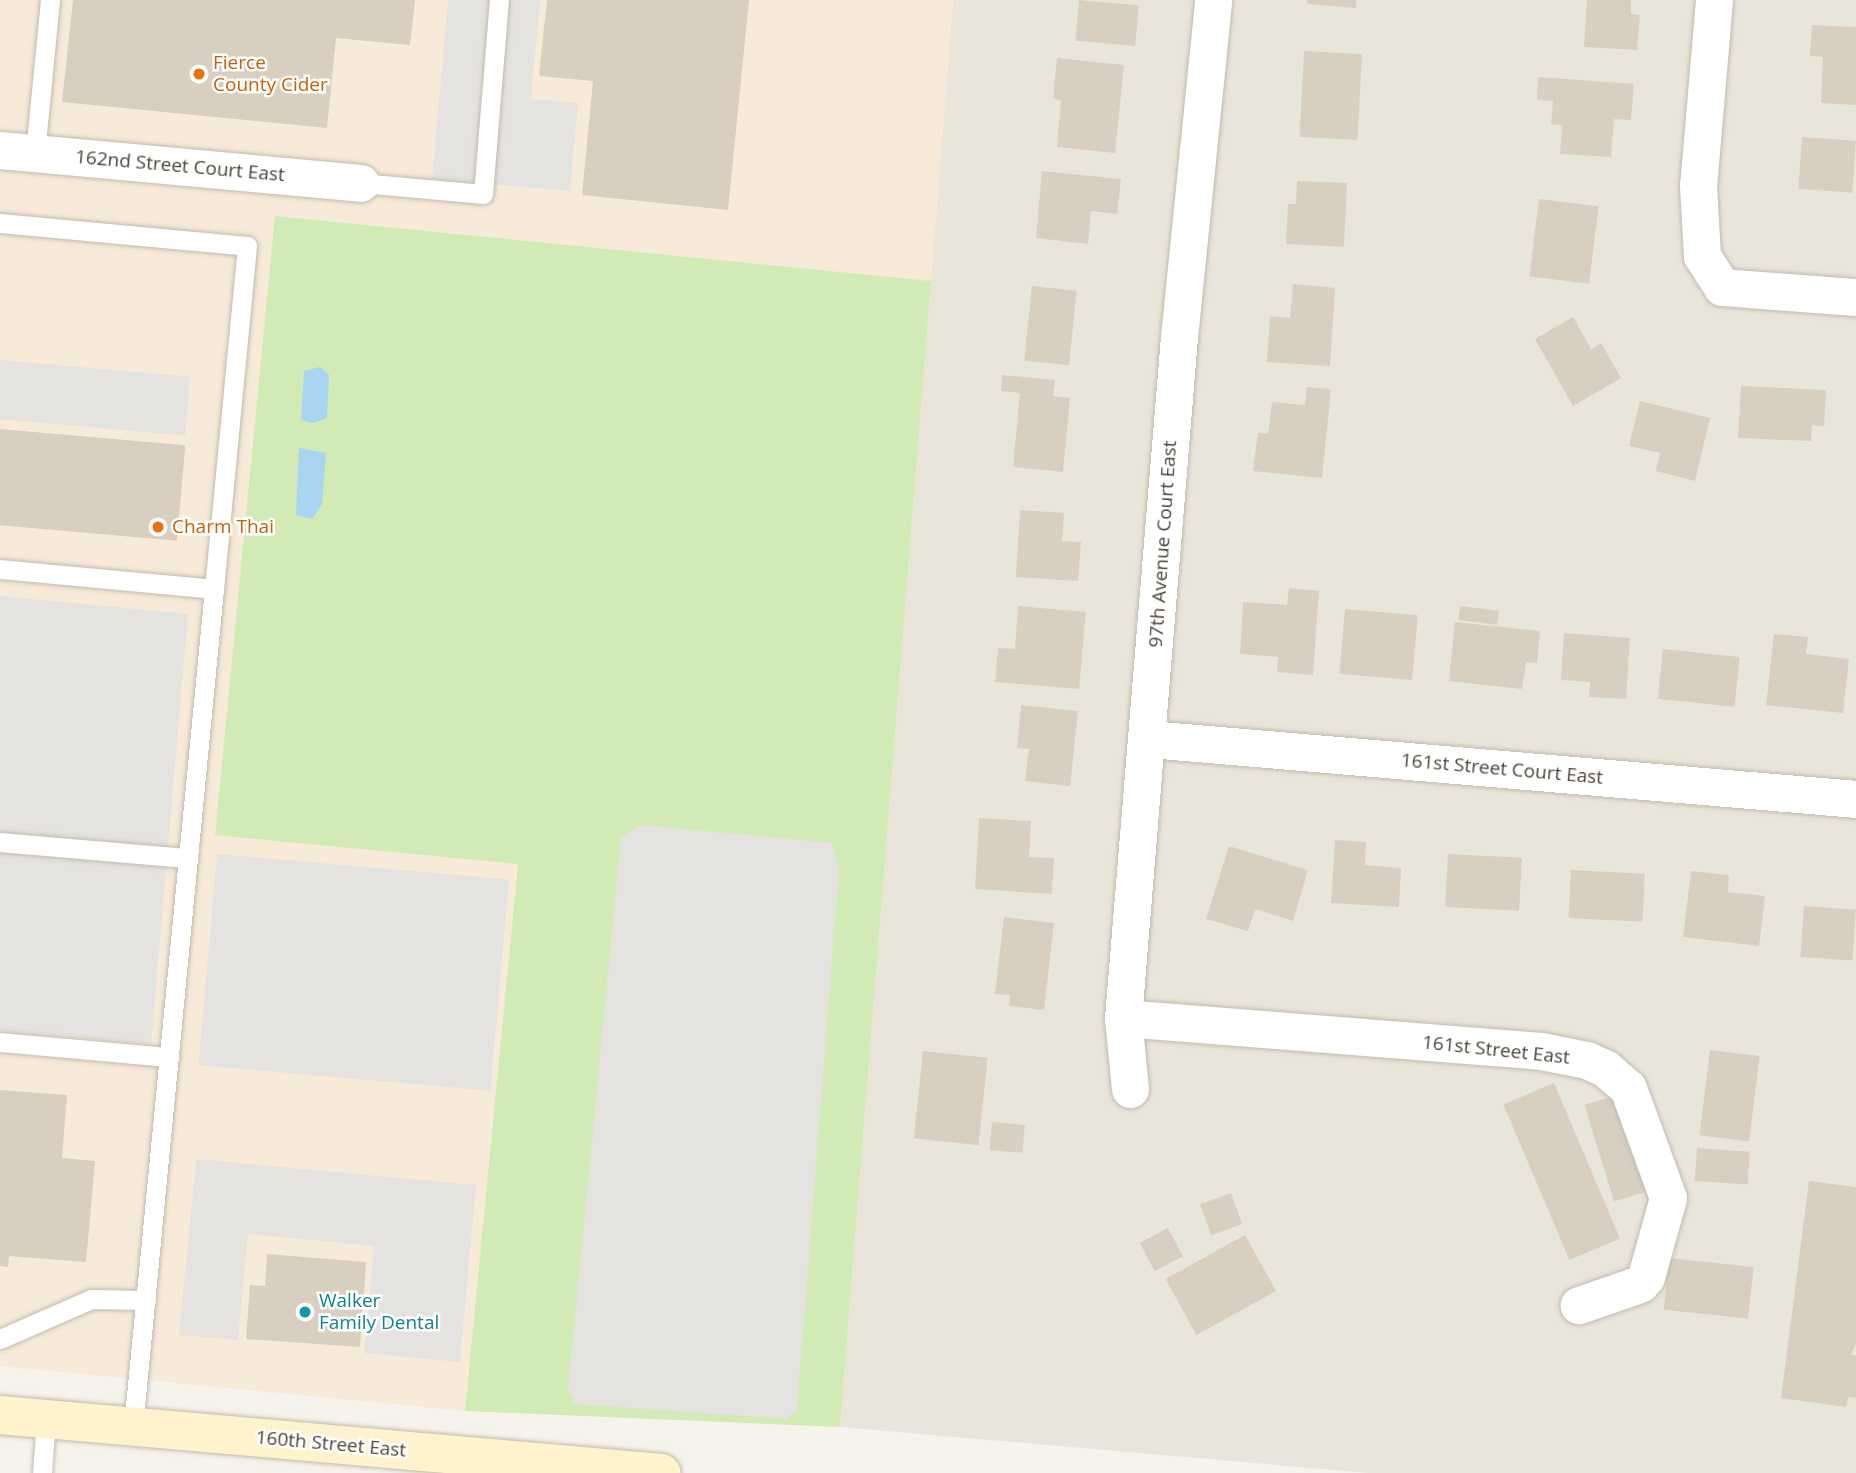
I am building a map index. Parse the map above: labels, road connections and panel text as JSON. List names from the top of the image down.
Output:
{
  "streets": {
    "main road": ["160th Street East"],
    "street": [
      "162nd Street Court East",
      "97th Avenue Court East",
      "161st Street Court East",
      "161st Street East"
    ]
  },
  "crossings": [
    ["97th Avenue Court East", "161st Street Court East"],
    ["97th Avenue Court East", "161st Street East"]
  ],
  "places": ["Fierce County Cider", "Charm Thai", "Walker Family Dental"]
}
